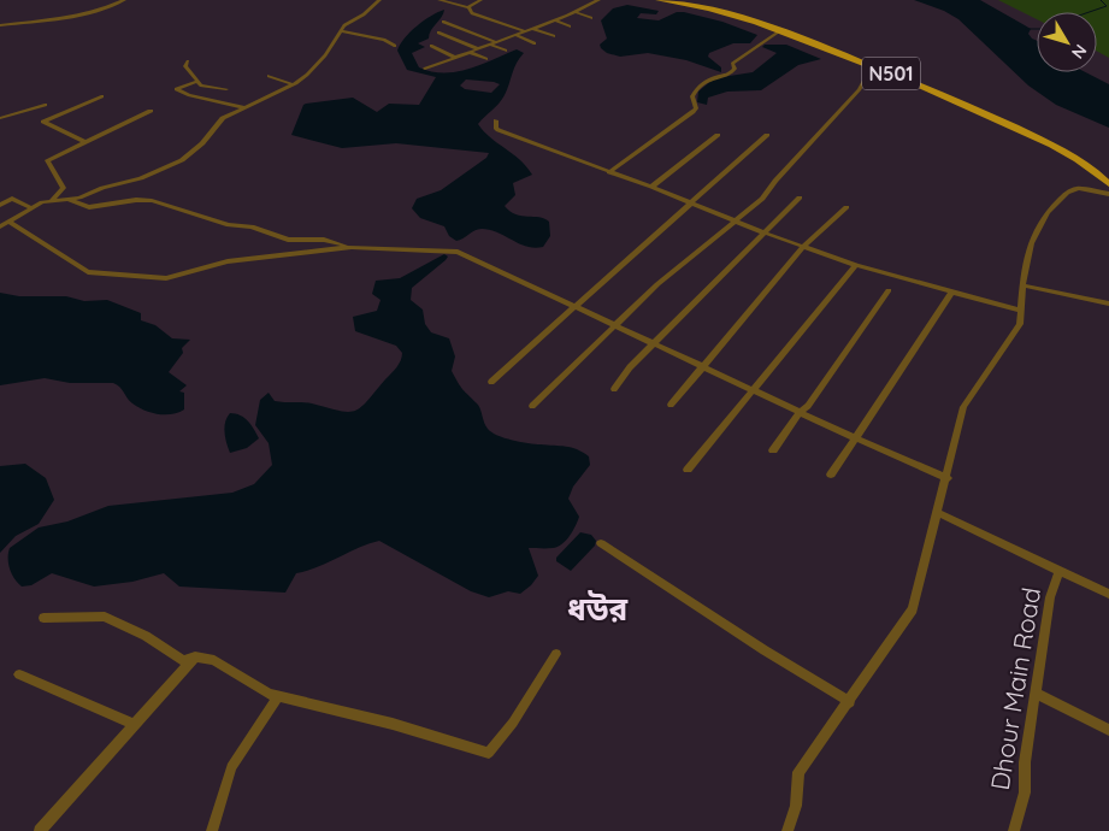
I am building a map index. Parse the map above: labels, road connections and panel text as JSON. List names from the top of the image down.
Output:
{
  "streets": {
    "highway": ["N501"],
    "street": ["Dhour Main Road"]
  },
  "districts": ["ধউর"],
  "north": "bottom right"
}
